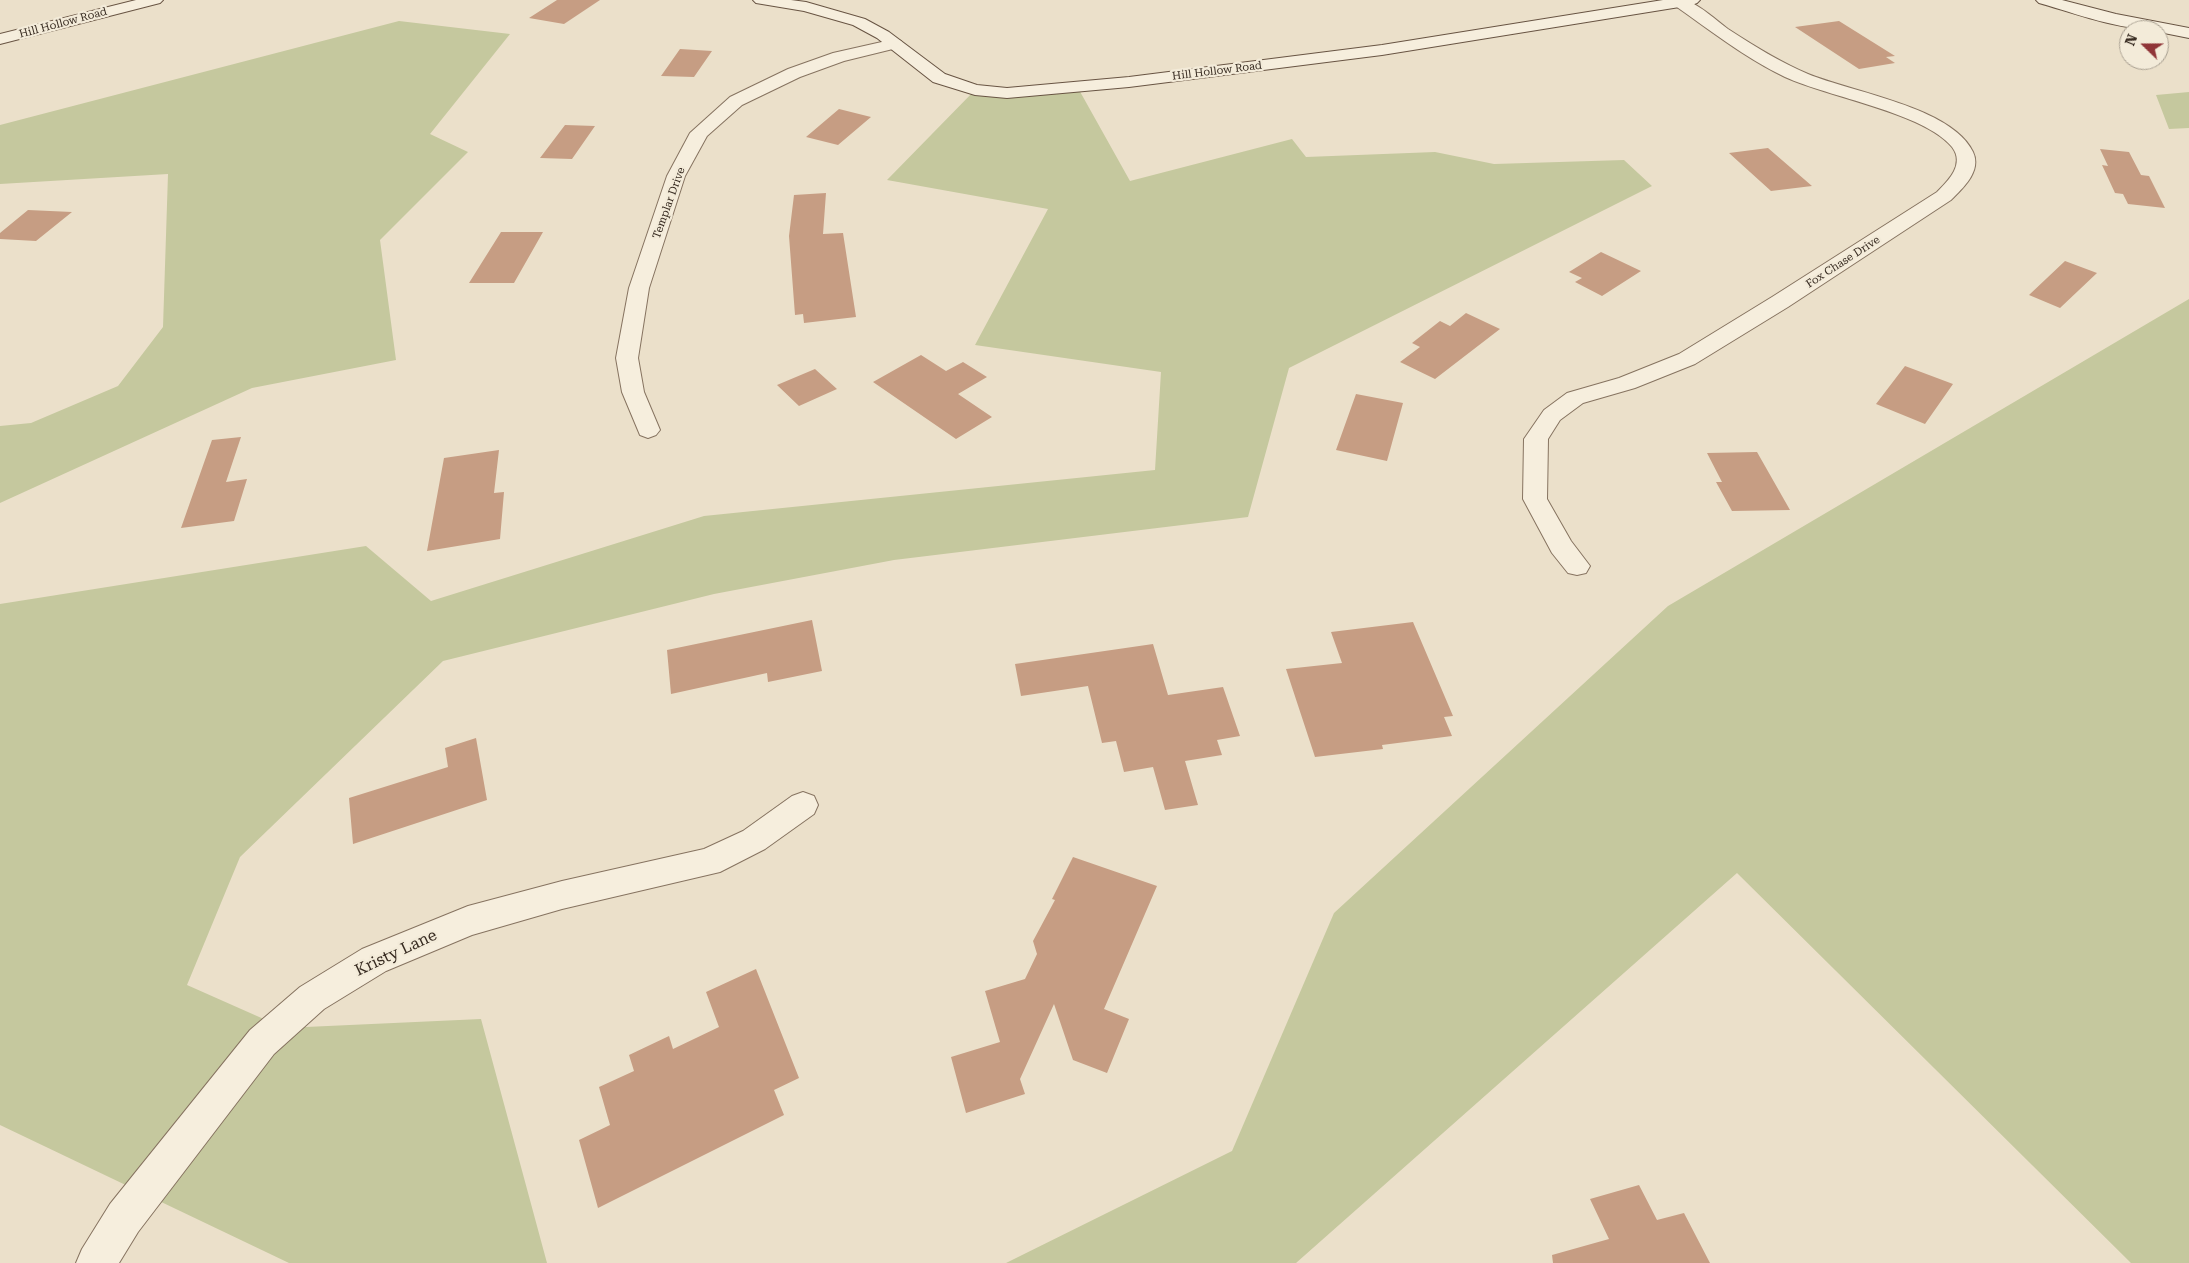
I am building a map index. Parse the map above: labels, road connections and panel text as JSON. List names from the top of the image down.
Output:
{
  "streets": {
    "street": [
      "Hill Hollow Road",
      "Templar Drive",
      "Fox Chase Drive",
      "Kristy Lane"
    ]
  },
  "crossings": [
    ["Hill Hollow Road", "Templar Drive"],
    ["Hill Hollow Road", "Fox Chase Drive"]
  ],
  "north": "left"
}
